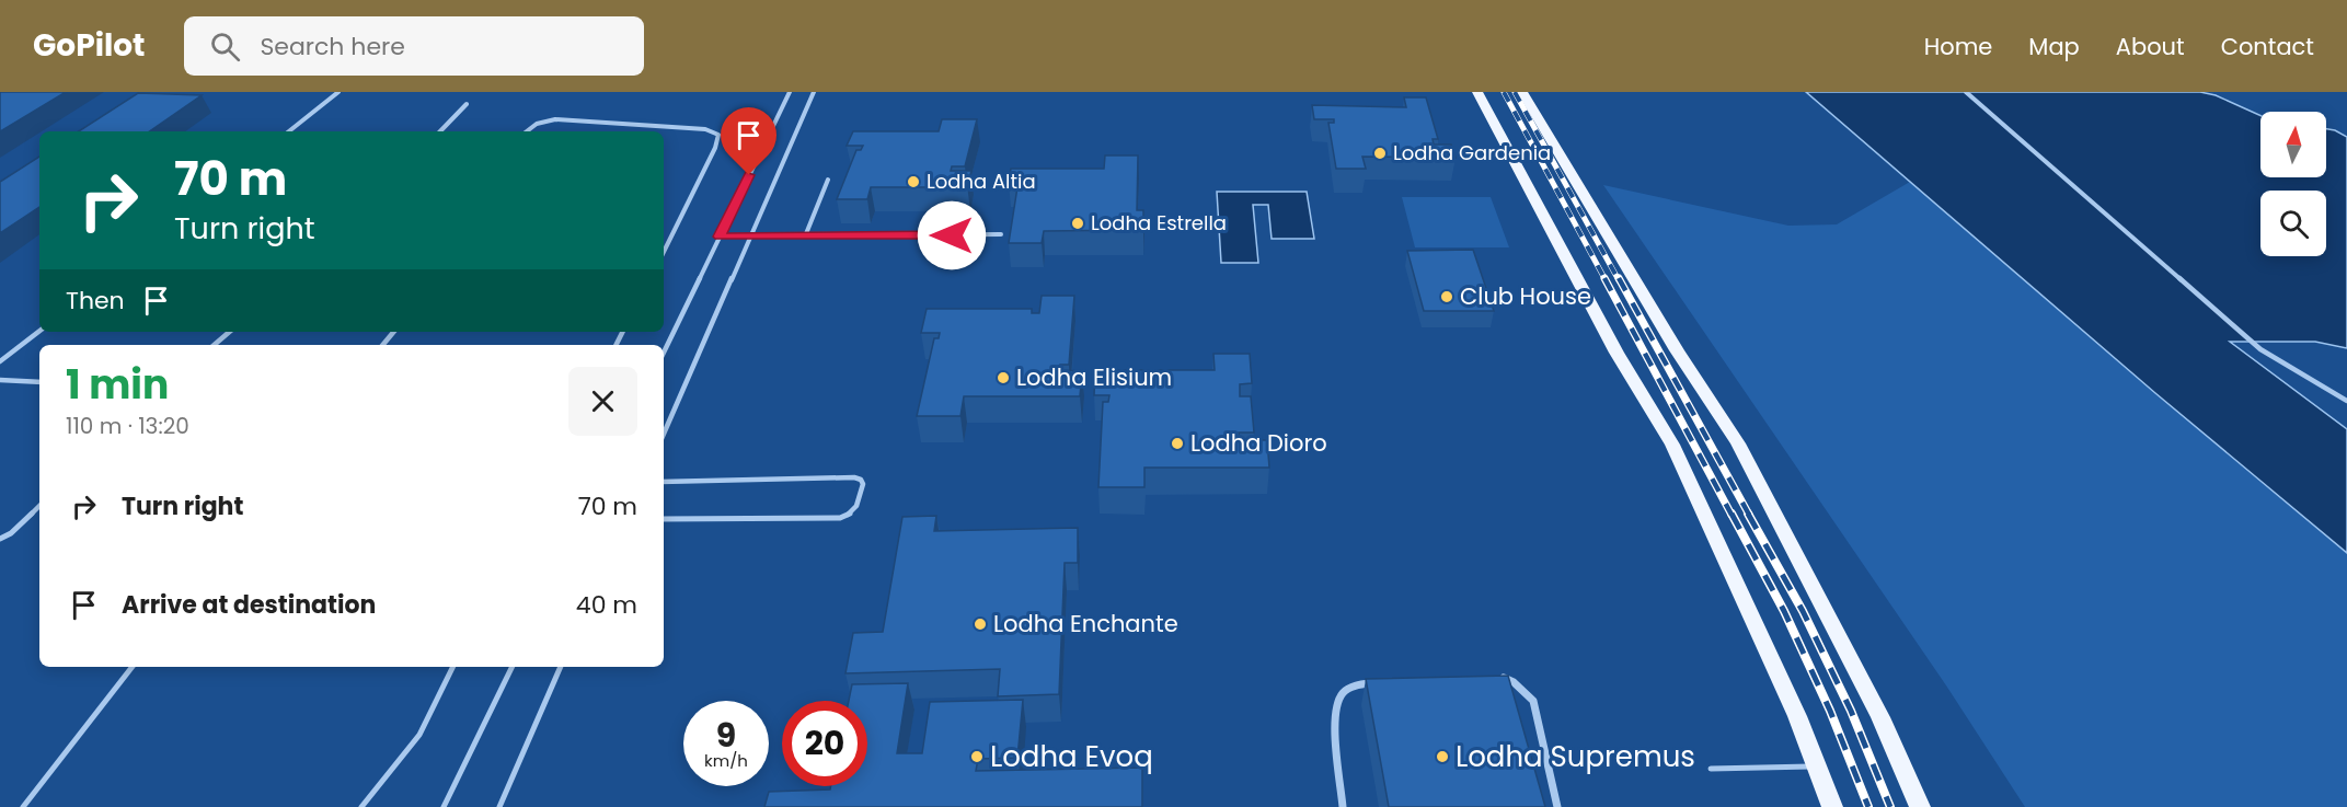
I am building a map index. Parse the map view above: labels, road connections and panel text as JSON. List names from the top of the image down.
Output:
{
  "places": [
    "Lodha Gardenia",
    "Lodha Altia",
    "Lodha Estrella",
    "Club House",
    "Lodha Elisium",
    "Lodha Dioro",
    "Lodha Enchante",
    "Lodha Evoq",
    "Lodha Supremus"
  ],
  "north": "top",
  "page": {
    "header": "GoPilot",
    "search": "Search here",
    "nav": [
      "Home",
      "Map",
      "About",
      "Contact"
    ],
    "turn": ["70 m", "Turn right"],
    "then": "Then",
    "heading": ["1 min", "110 m · 13:20"],
    "list": [
      {
        "name": "Turn right",
        "value": "70 m"
      },
      {
        "name": "Arrive at destination",
        "value": "40 m"
      }
    ],
    "speed": "9 km/h",
    "limit": "20"
  }
}
